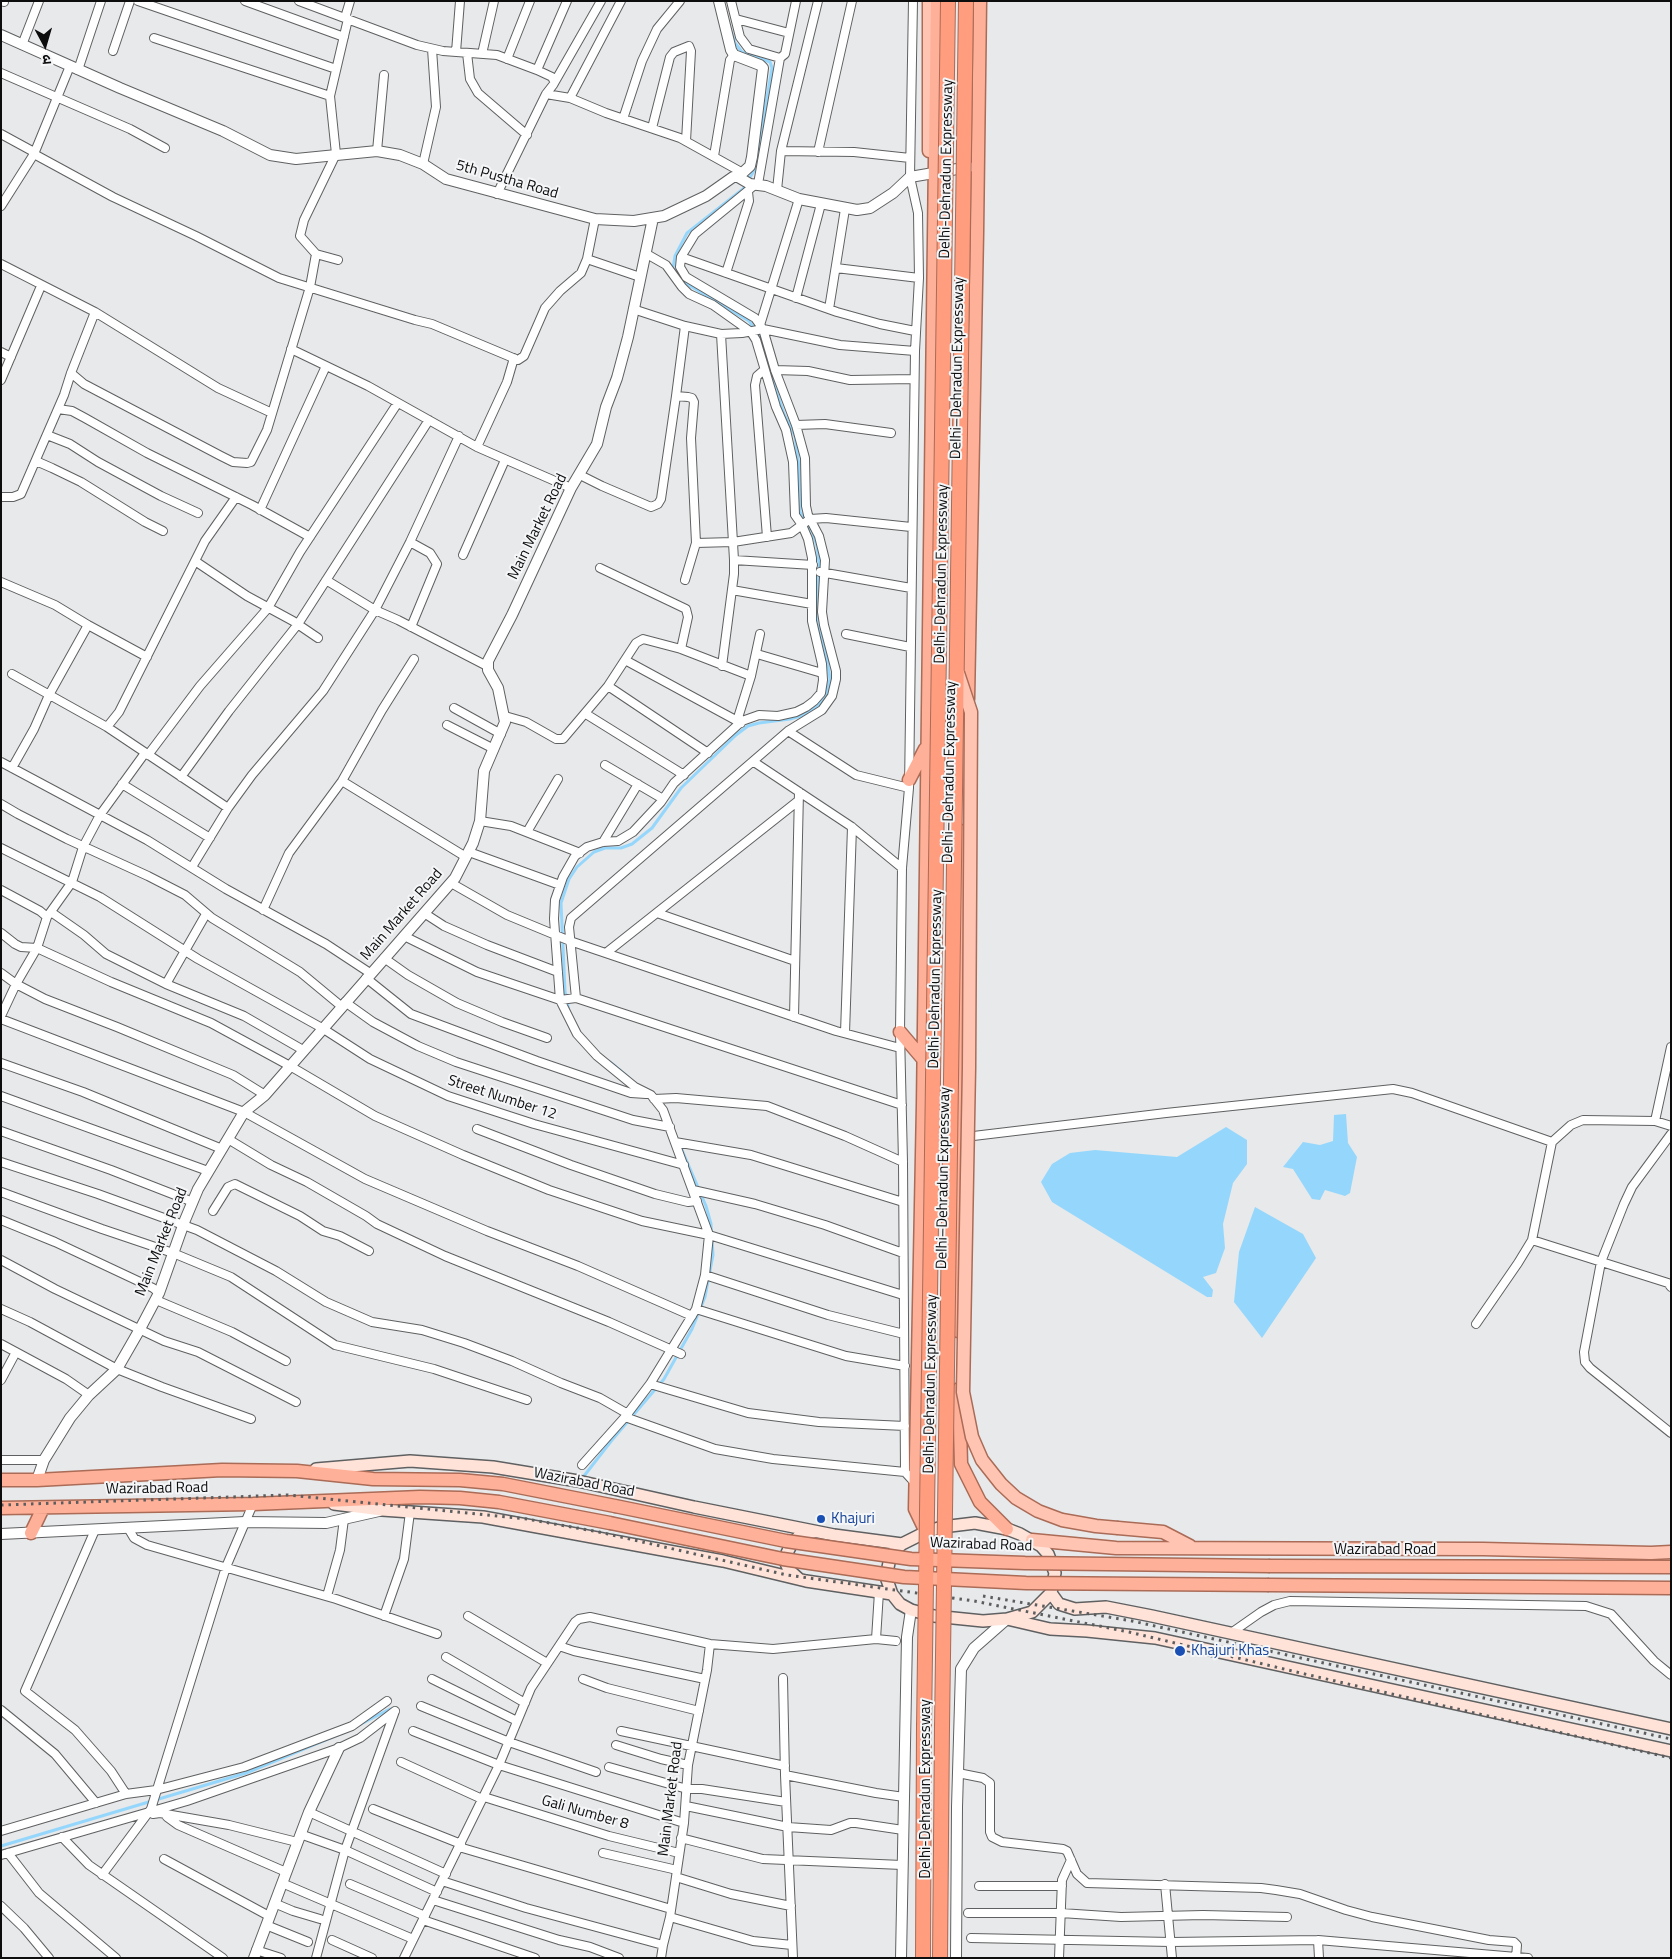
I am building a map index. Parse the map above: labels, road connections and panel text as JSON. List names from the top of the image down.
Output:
{
  "streets": {
    "highway": ["Delhi-Dehradun Expressway", "Delhi–Dehradun Expressway", "Wazirabad Road"],
    "street": [
      "5th Pustha Road",
      "Main Market Road",
      "Street Number 12",
      "Gali Number 8"
    ]
  },
  "crossings": [
    ["5th Pustha Road", "Main Market Road"],
    ["Delhi–Dehradun Expressway", "Wazirabad Road"],
    ["Main Market Road", "Street Number 12"],
    ["Main Market Road", "Wazirabad Road"],
    ["Main Market Road", "Gali Number 8"]
  ],
  "places": ["Khajuri", "Khajuri Khas"],
  "north": "bottom"
}
